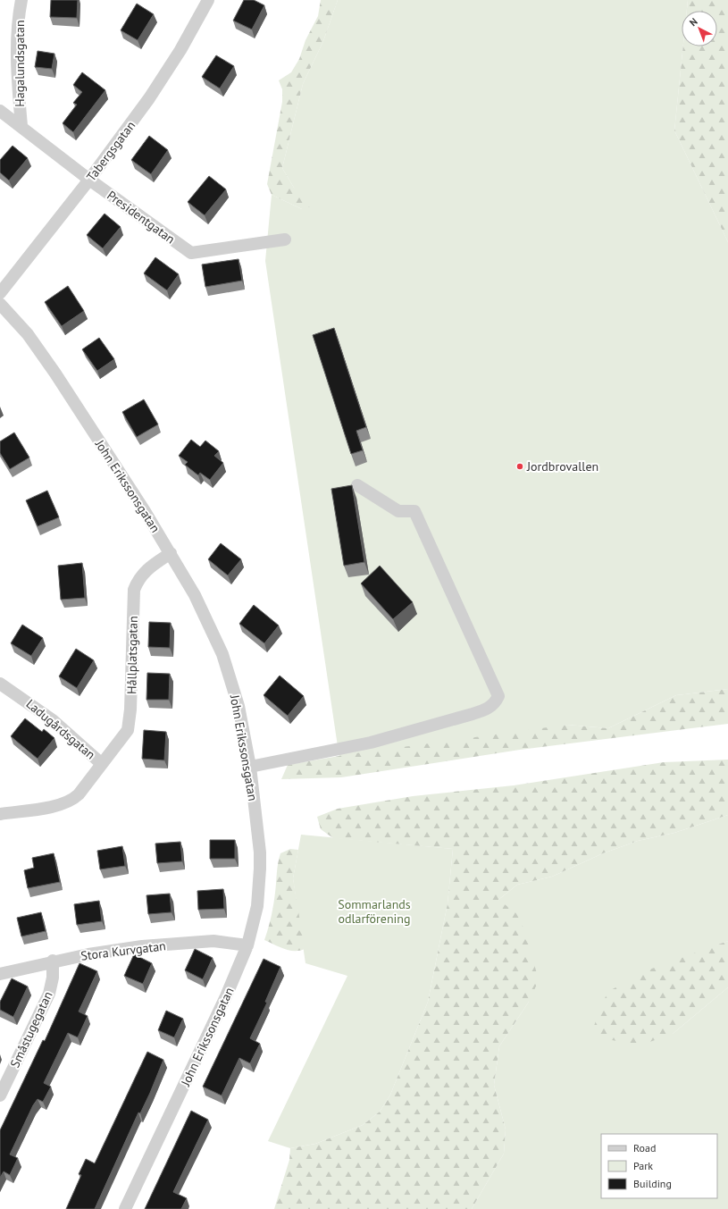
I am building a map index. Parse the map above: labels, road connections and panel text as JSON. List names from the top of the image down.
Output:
{
  "streets": {
    "street": [
      "Hagalundsgatan",
      "Tabergsgatan",
      "Presidentgatan",
      "John Erikssonsgatan",
      "Hållplatsgatan",
      "Ladugårdsgatan",
      "Stora Kurvgatan",
      "Småstugegatan"
    ]
  },
  "crossings": [
    ["Hagalundsgatan", "Presidentgatan"],
    ["Tabergsgatan", "Presidentgatan"],
    ["John Erikssonsgatan", "Hållplatsgatan"],
    ["John Erikssonsgatan", "Stora Kurvgatan"],
    ["Hållplatsgatan", "Ladugårdsgatan"],
    ["Stora Kurvgatan", "Småstugegatan"]
  ],
  "parks": ["Sommarlands odlarförening"],
  "places": ["Jordbrovallen"],
  "legend": ["Road", "Park", "Building"],
  "north": "top left"
}
